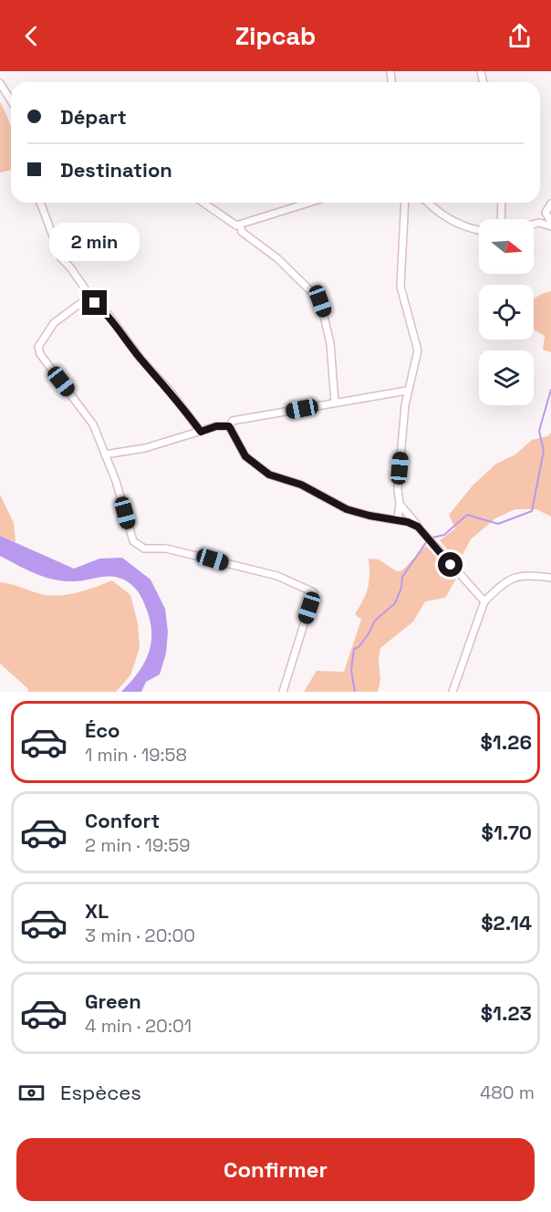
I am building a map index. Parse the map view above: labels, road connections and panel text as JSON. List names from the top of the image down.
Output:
{
  "north": "right",
  "page": {
    "header": "Zipcab",
    "banner": ["Départ", "Destination"],
    "bubble": "2 min",
    "list": [
      {
        "name": "Éco",
        "note": "1 min · 19:58",
        "value": "$1.26"
      },
      {
        "name": "Confort",
        "note": "2 min · 19:59",
        "value": "$1.70"
      },
      {
        "name": "XL",
        "note": "3 min · 20:00",
        "value": "$2.14"
      },
      {
        "name": "Green",
        "note": "4 min · 20:01",
        "value": "$1.23"
      }
    ],
    "pay": ["Espèces", "480 m"],
    "buttons": "Confirmer"
  }
}
